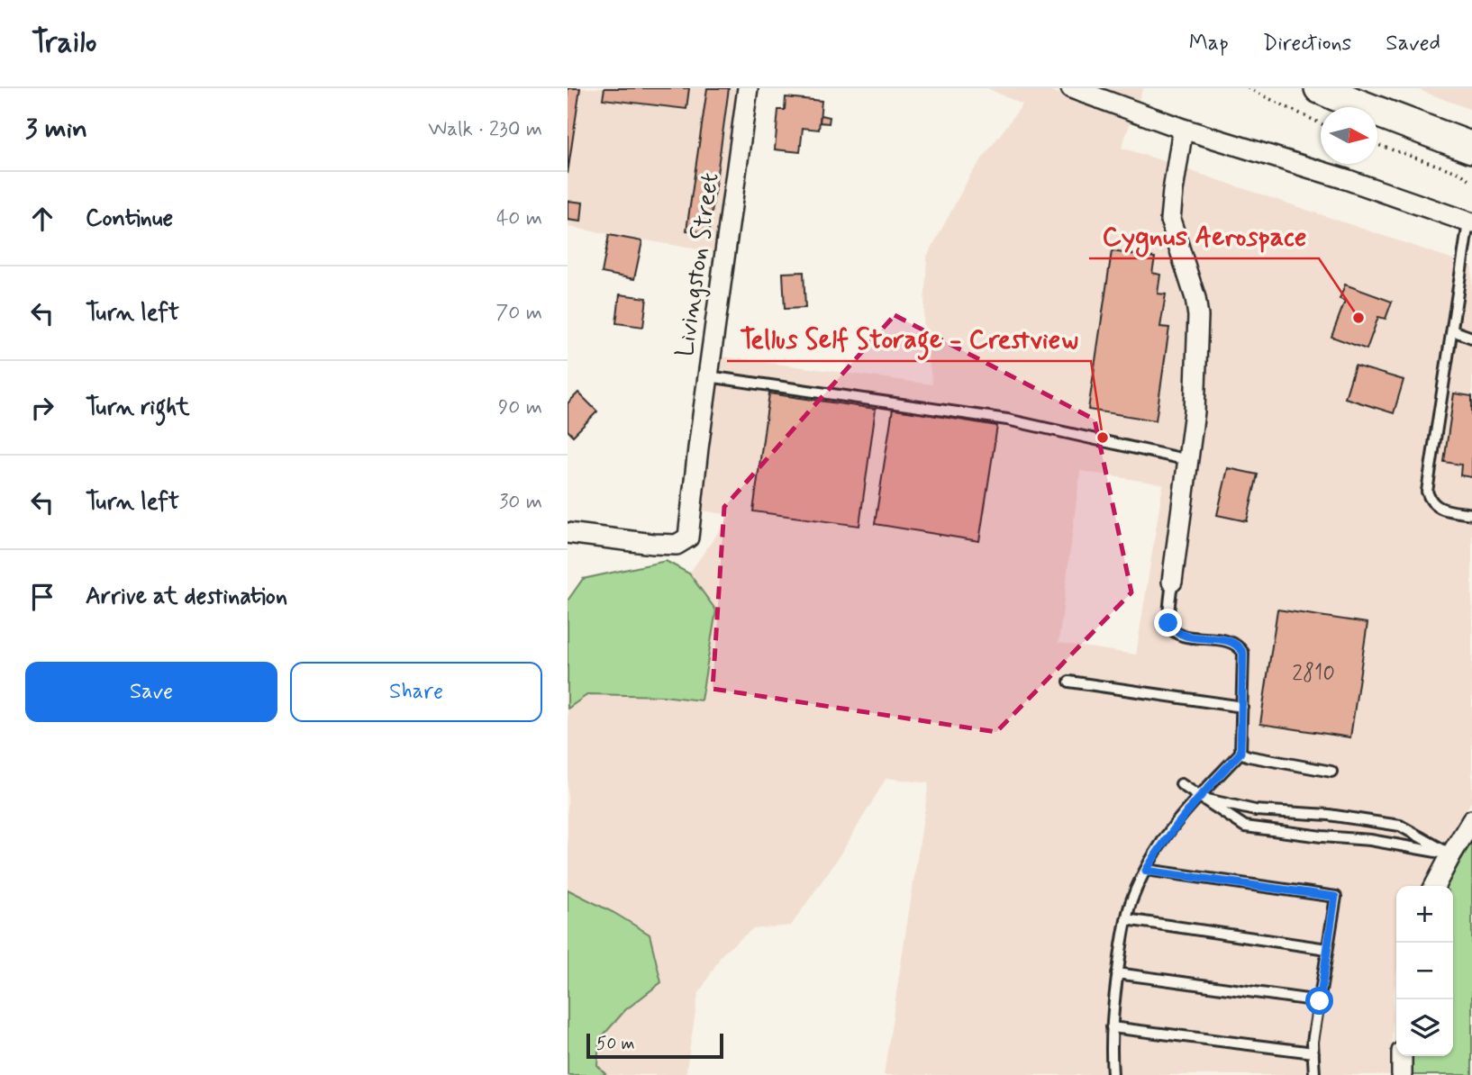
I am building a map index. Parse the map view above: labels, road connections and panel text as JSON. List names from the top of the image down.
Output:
{
  "streets": {
    "street": ["Livingston Street"]
  },
  "places": ["Cygnus Aerospace", "Tellus Self Storage - Crestview"],
  "house_numbers": ["2810"],
  "scale_bar": "50 m",
  "north": "right",
  "page": {
    "header": "Trailo",
    "nav": ["Map", "Directions", "Saved"],
    "heading": ["3 min", "Walk · 230 m"],
    "list": [
      ["Continue", "40 m"],
      ["Turn left", "70 m"],
      ["Turn right", "90 m"],
      ["Turn left", "30 m"],
      "Arrive at destination"
    ],
    "buttons": ["Save", "Share"],
    "map_buttons": ["+", "−"],
    "scale": "50 m"
  }
}
